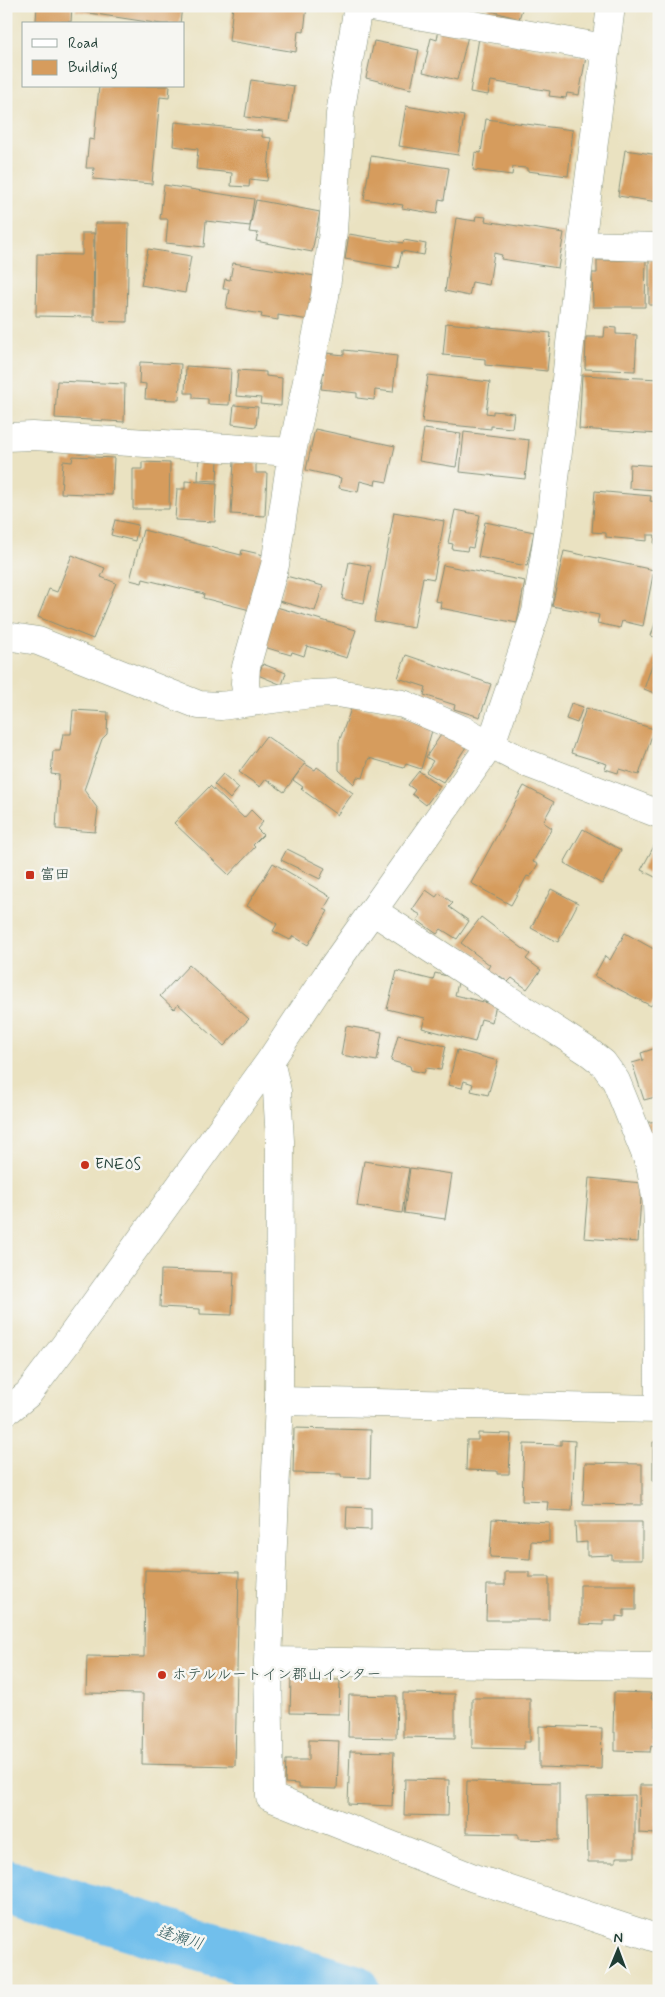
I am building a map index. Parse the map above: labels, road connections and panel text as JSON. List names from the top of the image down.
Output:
{
  "water": ["逢瀬川"],
  "places": {
    "transit": ["富田"],
    "other": ["ENEOS", "ホテルルートイン郡山インター"]
  },
  "legend": ["Road", "Building"],
  "north": "top"
}
